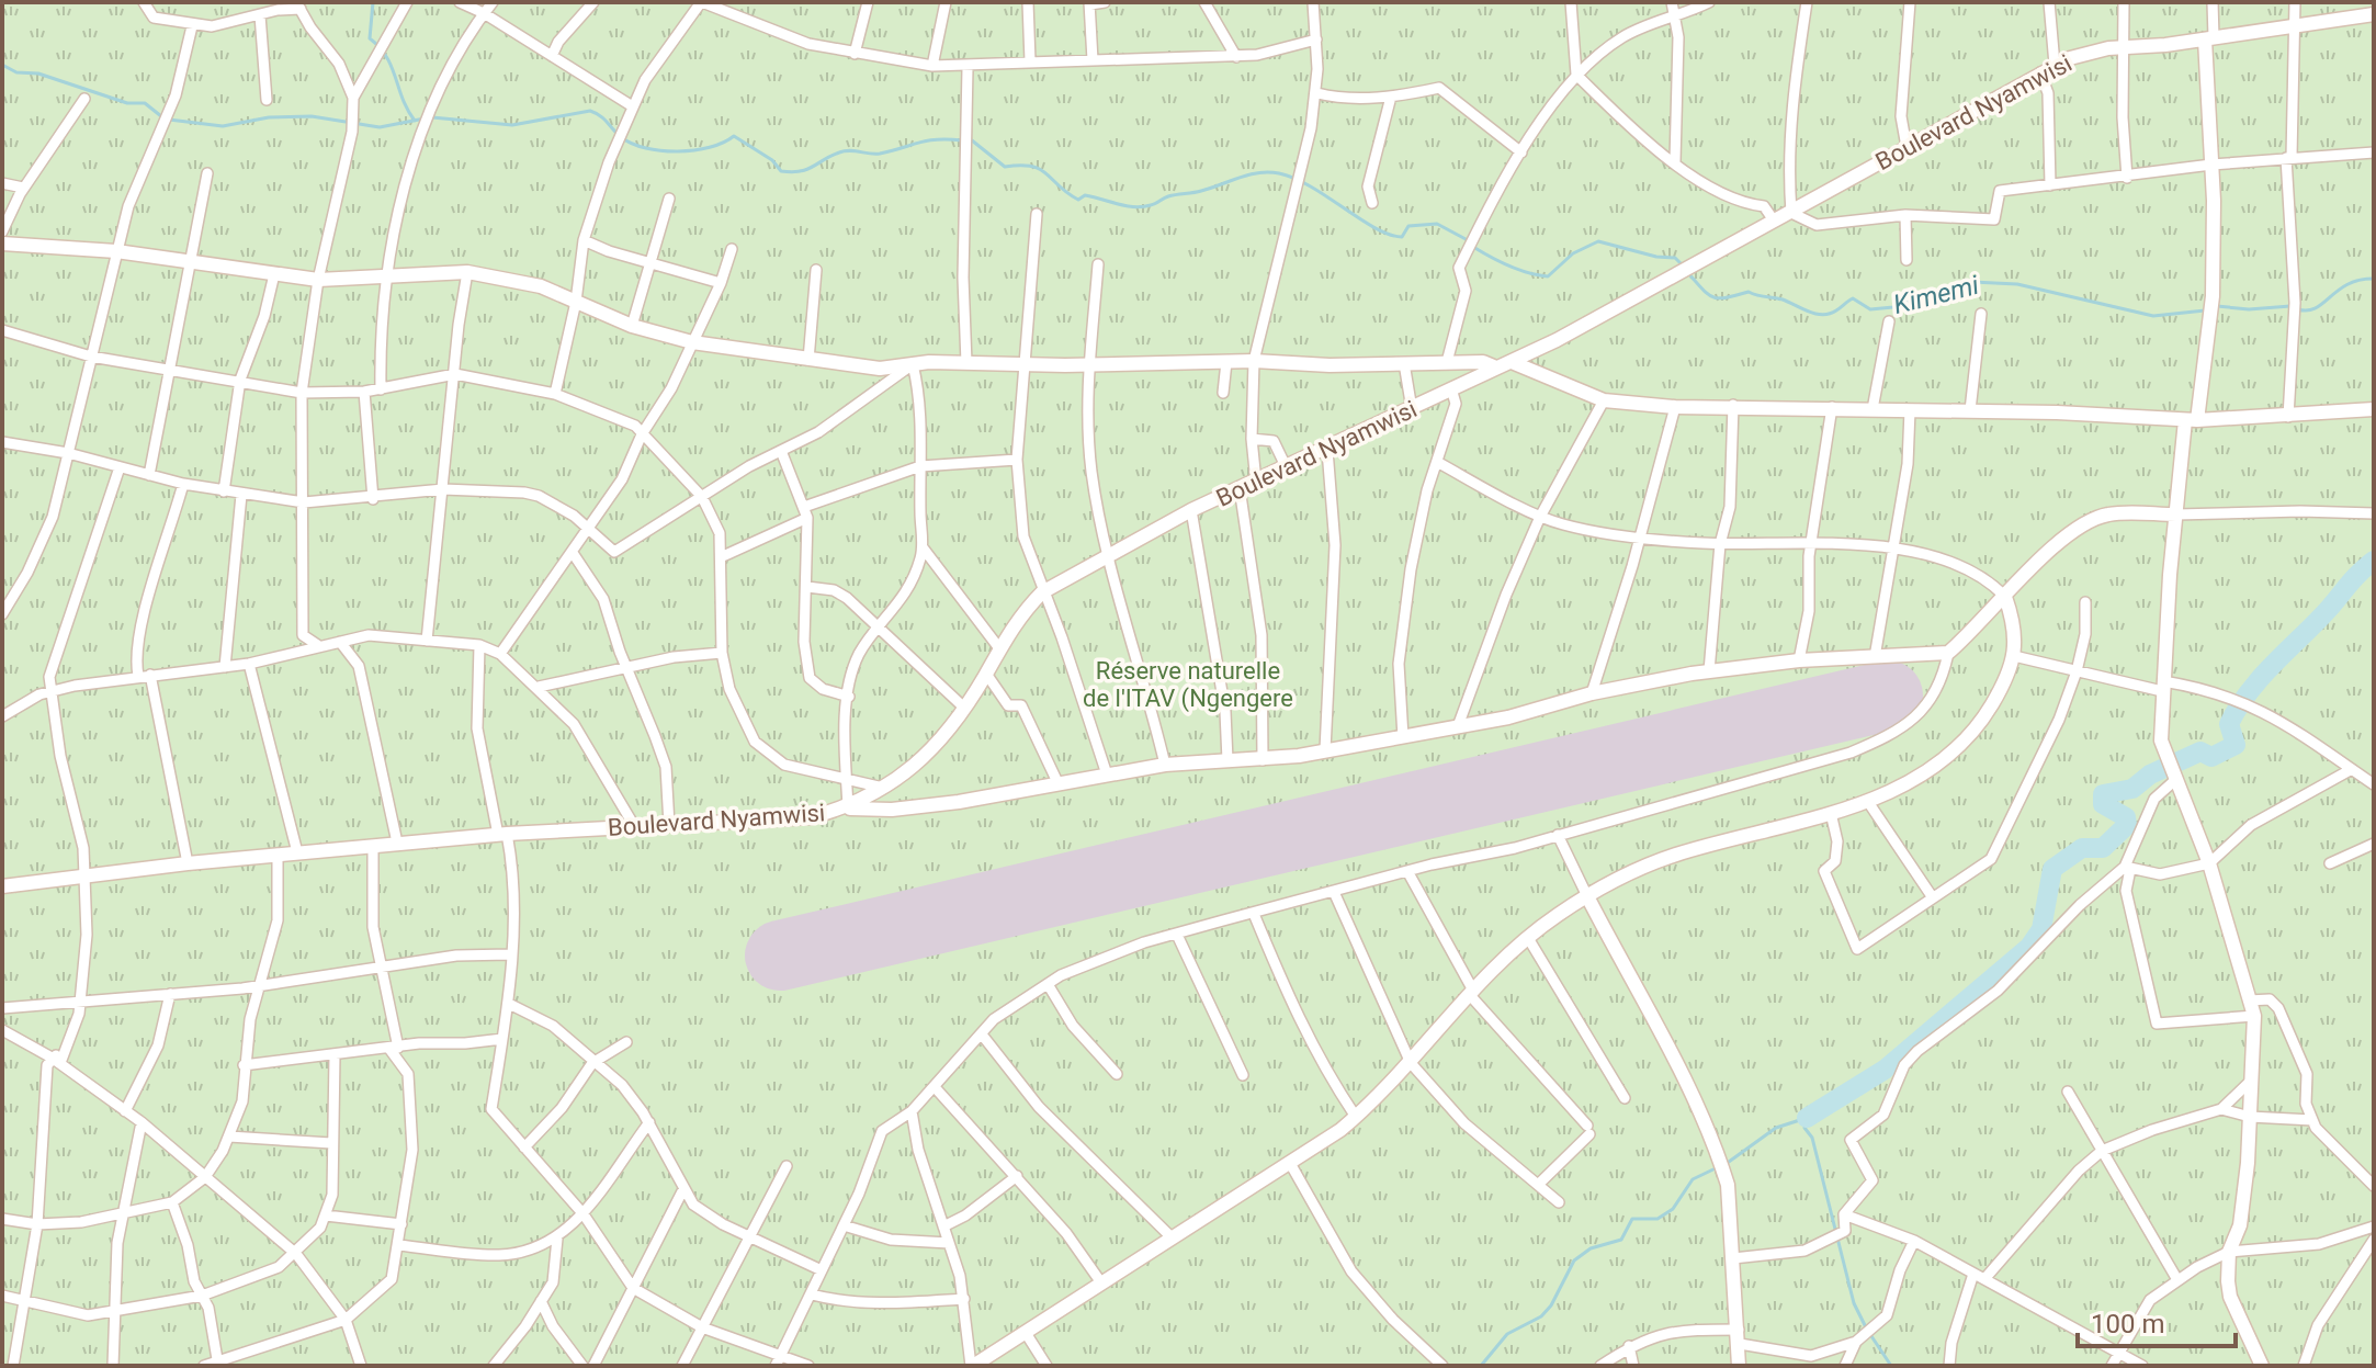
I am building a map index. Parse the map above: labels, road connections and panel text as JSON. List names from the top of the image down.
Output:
{
  "streets": {
    "street": ["Boulevard Nyamwisi"]
  },
  "water": ["Kimemi"],
  "parks": ["Réserve naturelle de l'ITAV (Ngengere"],
  "scale_bar": "100 m"
}
